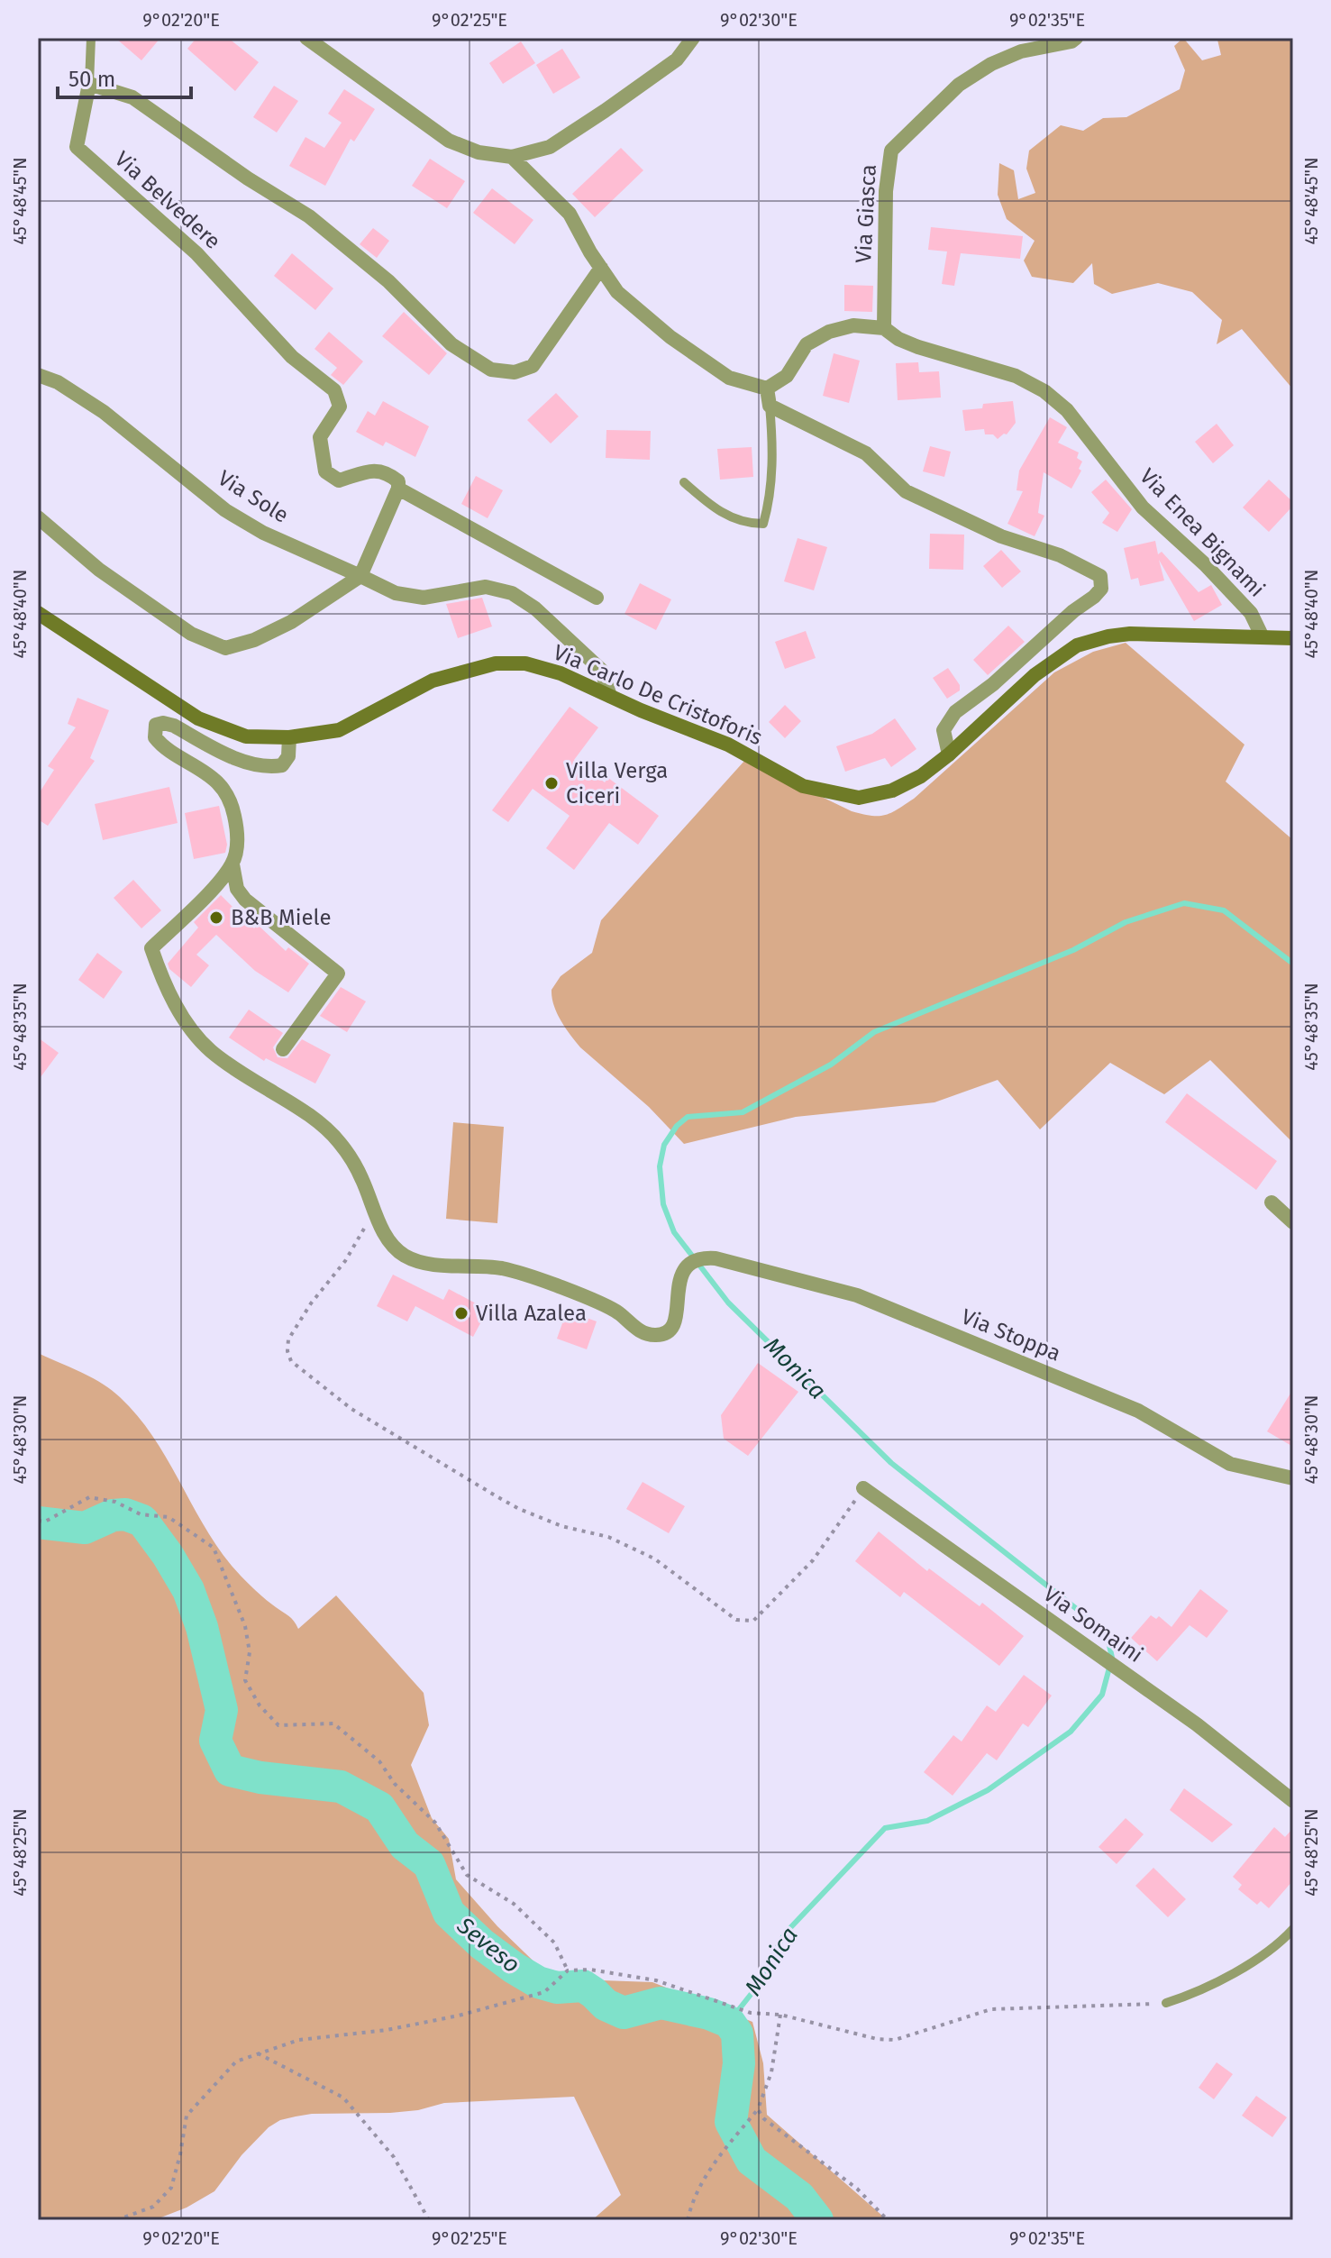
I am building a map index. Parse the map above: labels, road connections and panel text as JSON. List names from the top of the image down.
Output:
{
  "streets": {
    "main road": ["Via Carlo De Cristoforis"],
    "street": [
      "Via Belvedere",
      "Via Giasca",
      "Via Sole",
      "Via Enea Bignami",
      "Via Stoppa",
      "Via Somaini"
    ]
  },
  "crossings": [
    ["Via Giasca", "Via Enea Bignami"],
    ["Via Enea Bignami", "Via Carlo De Cristoforis"]
  ],
  "water": ["Monica", "Seveso"],
  "places": ["Villa Verga Ciceri", "B&B Miele", "Villa Azalea"],
  "scale_bar": "50 m",
  "coordinates": [
    "9°02'20\"E",
    "9°02'25\"E",
    "9°02'30\"E",
    "9°02'35\"E",
    "45°48'45\"N",
    "45°48'40\"N",
    "45°48'35\"N",
    "45°48'30\"N",
    "45°48'25\"N"
  ]
}
